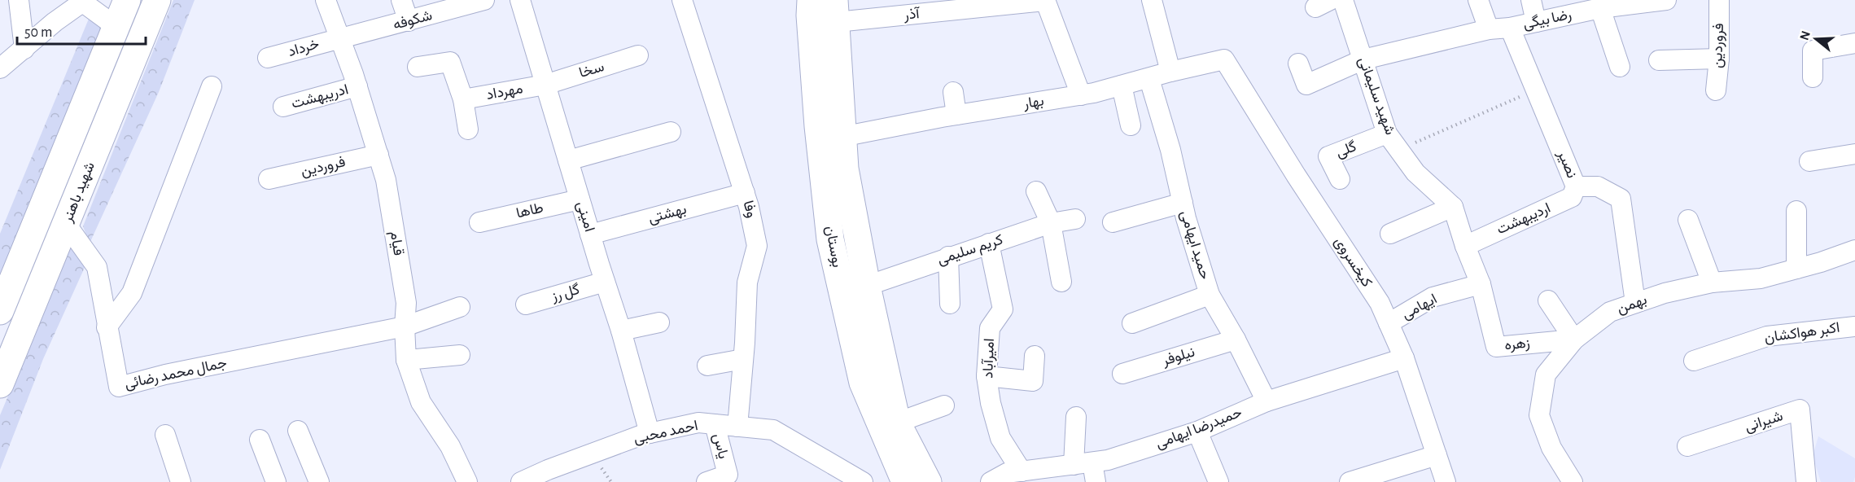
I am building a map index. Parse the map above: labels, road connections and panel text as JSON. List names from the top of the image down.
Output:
{
  "streets": {
    "street": [
      "آذر",
      "رضا بیگی",
      "شکوفه",
      "فروردین",
      "خرداد",
      "سخا",
      "مهرداد",
      "شهید سلیمانی",
      "ادریبهشت",
      "بهار",
      "گلی",
      "نصیر",
      "شهید باهنر",
      "وفا",
      "طاها",
      "بهشتی",
      "امینی",
      "اردیبهشت",
      "قیام",
      "حمید ایهامی",
      "بوستان",
      "کریم سلیمی",
      "کیخسروی",
      "گل رز",
      "بهمن",
      "ایهامی",
      "اکبر هواکشان",
      "زهره",
      "نیلوفر",
      "امیرآباد",
      "جمال محمد رضائی",
      "شیرانی",
      "حمیدرضا ایهامی",
      "احمد محبی",
      "یاس"
    ]
  },
  "crossings": [
    ["آذر", "بوستان"],
    ["رضا بیگی", "شهید سلیمانی"],
    ["رضا بیگی", "نصیر"],
    ["شکوفه", "خرداد"],
    ["شکوفه", "قیام"],
    ["فروردین", "قیام"],
    ["خرداد", "قیام"],
    ["سخا", "مهرداد"],
    ["سخا", "امینی"],
    ["مهرداد", "امینی"],
    ["شهید سلیمانی", "گلی"],
    ["ادریبهشت", "قیام"],
    ["بهار", "حمید ایهامی"],
    ["بهار", "بوستان"],
    ["بهار", "کیخسروی"],
    ["نصیر", "اردیبهشت"],
    ["نصیر", "بهمن"],
    ["شهید باهنر", "جمال محمد رضائی"],
    ["وفا", "بهشتی"],
    ["وفا", "احمد محبی"],
    ["طاها", "امینی"],
    ["بهشتی", "امینی"],
    ["امینی", "گل رز"],
    ["امینی", "احمد محبی"],
    ["قیام", "جمال محمد رضائی"],
    ["حمید ایهامی", "نیلوفر"],
    ["حمید ایهامی", "حمیدرضا ایهامی"],
    ["بوستان", "کریم سلیمی"],
    ["کریم سلیمی", "امیرآباد"],
    ["کیخسروی", "ایهامی"],
    ["کیخسروی", "حمیدرضا ایهامی"],
    ["بهمن", "زهره"],
    ["ایهامی", "زهره"],
    ["امیرآباد", "حمیدرضا ایهامی"],
    ["احمد محبی", "یاس"]
  ],
  "scale_bar": "50 m",
  "north": "left"
}
